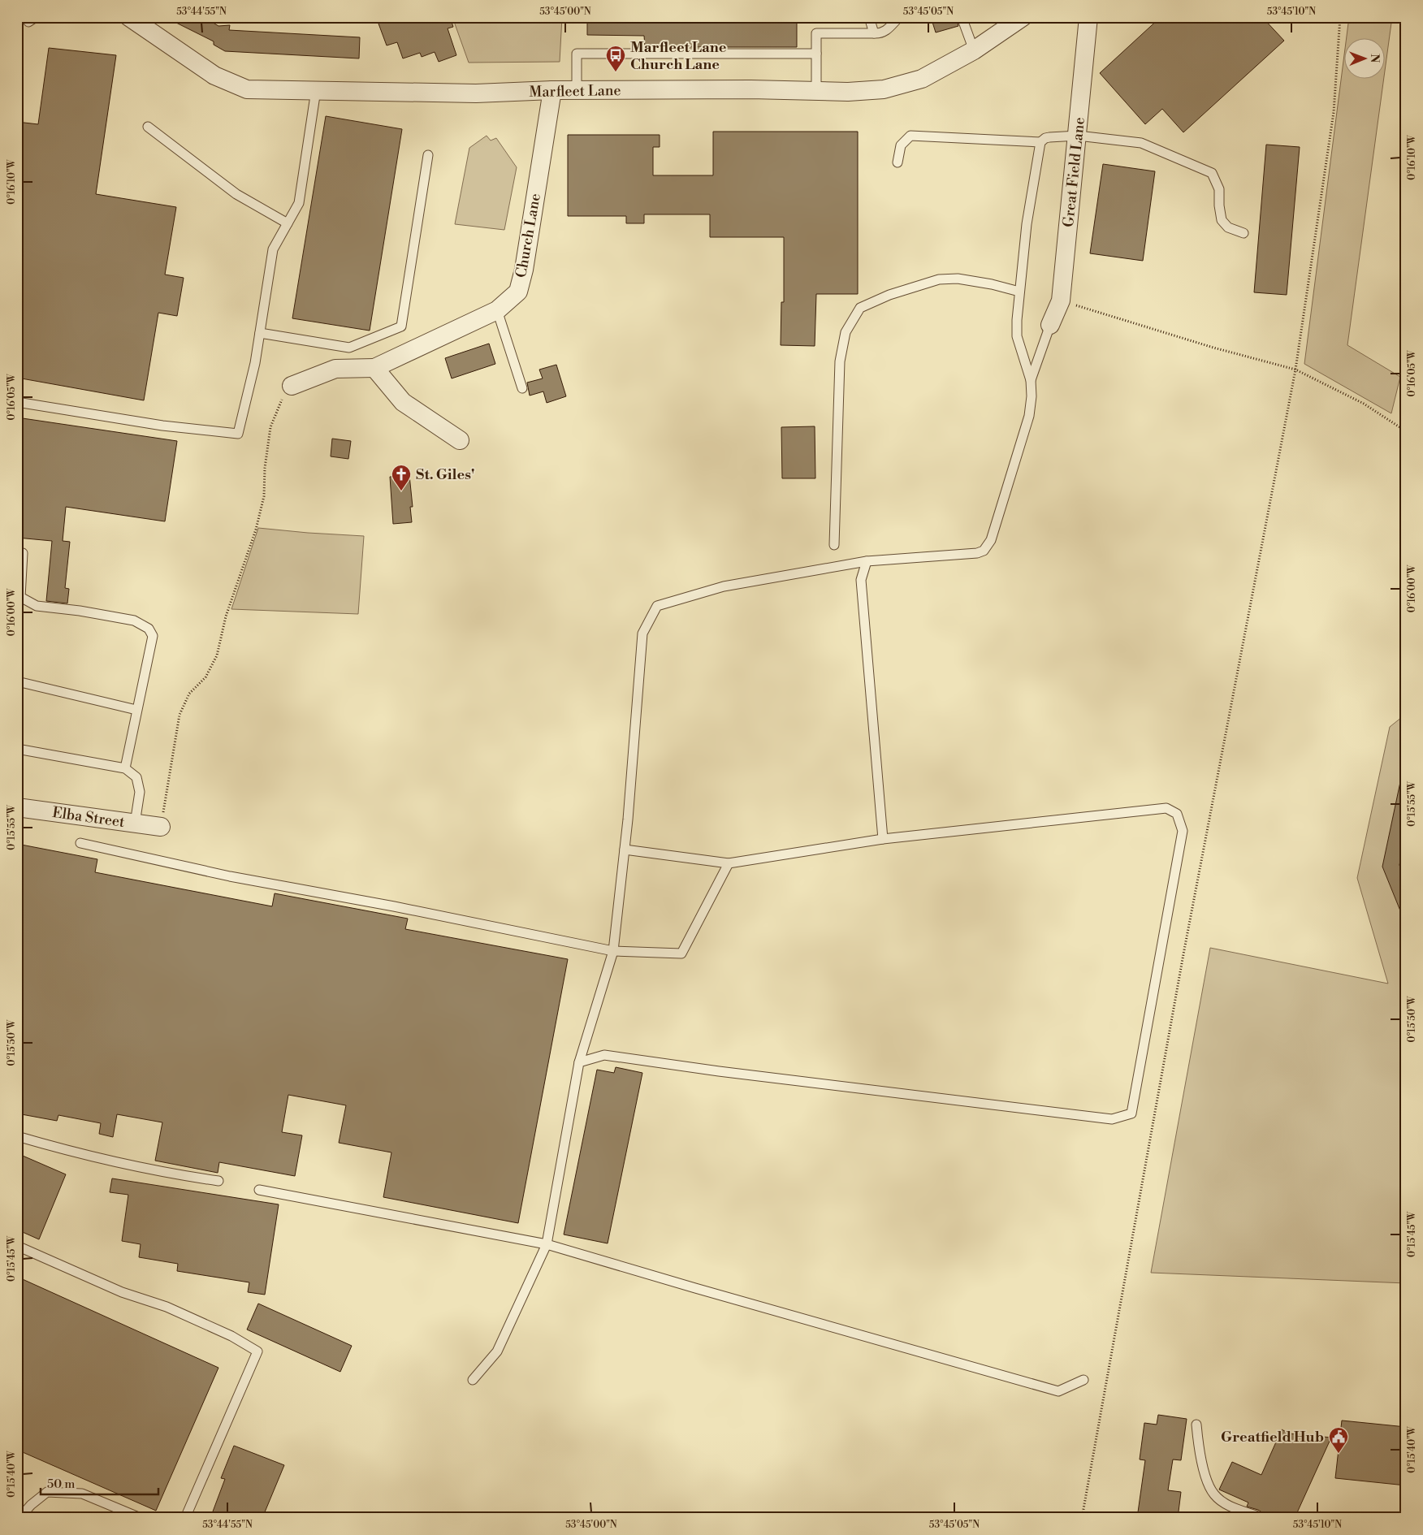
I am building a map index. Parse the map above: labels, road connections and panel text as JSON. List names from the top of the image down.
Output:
{
  "streets": {
    "street": [
      "Marfleet Lane",
      "Great Field Lane",
      "Church Lane",
      "Elba Street"
    ]
  },
  "crossings": [
    ["Marfleet Lane", "Church Lane"]
  ],
  "places": {
    "bus stop": ["Marfleet Lane Church Lane"],
    "church": ["St. Giles'"],
    "public building": ["Greatfield Hub"]
  },
  "scale_bar": "50 m",
  "north": "right",
  "coordinates": [
    "53°44'55\"N",
    "53°45'00\"N",
    "53°45'05\"N",
    "53°45'10\"N",
    "0°16'10\"W",
    "0°16'05\"W",
    "0°16'00\"W",
    "0°15'55\"W",
    "0°15'50\"W",
    "0°15'45\"W",
    "0°15'40\"W"
  ]
}
